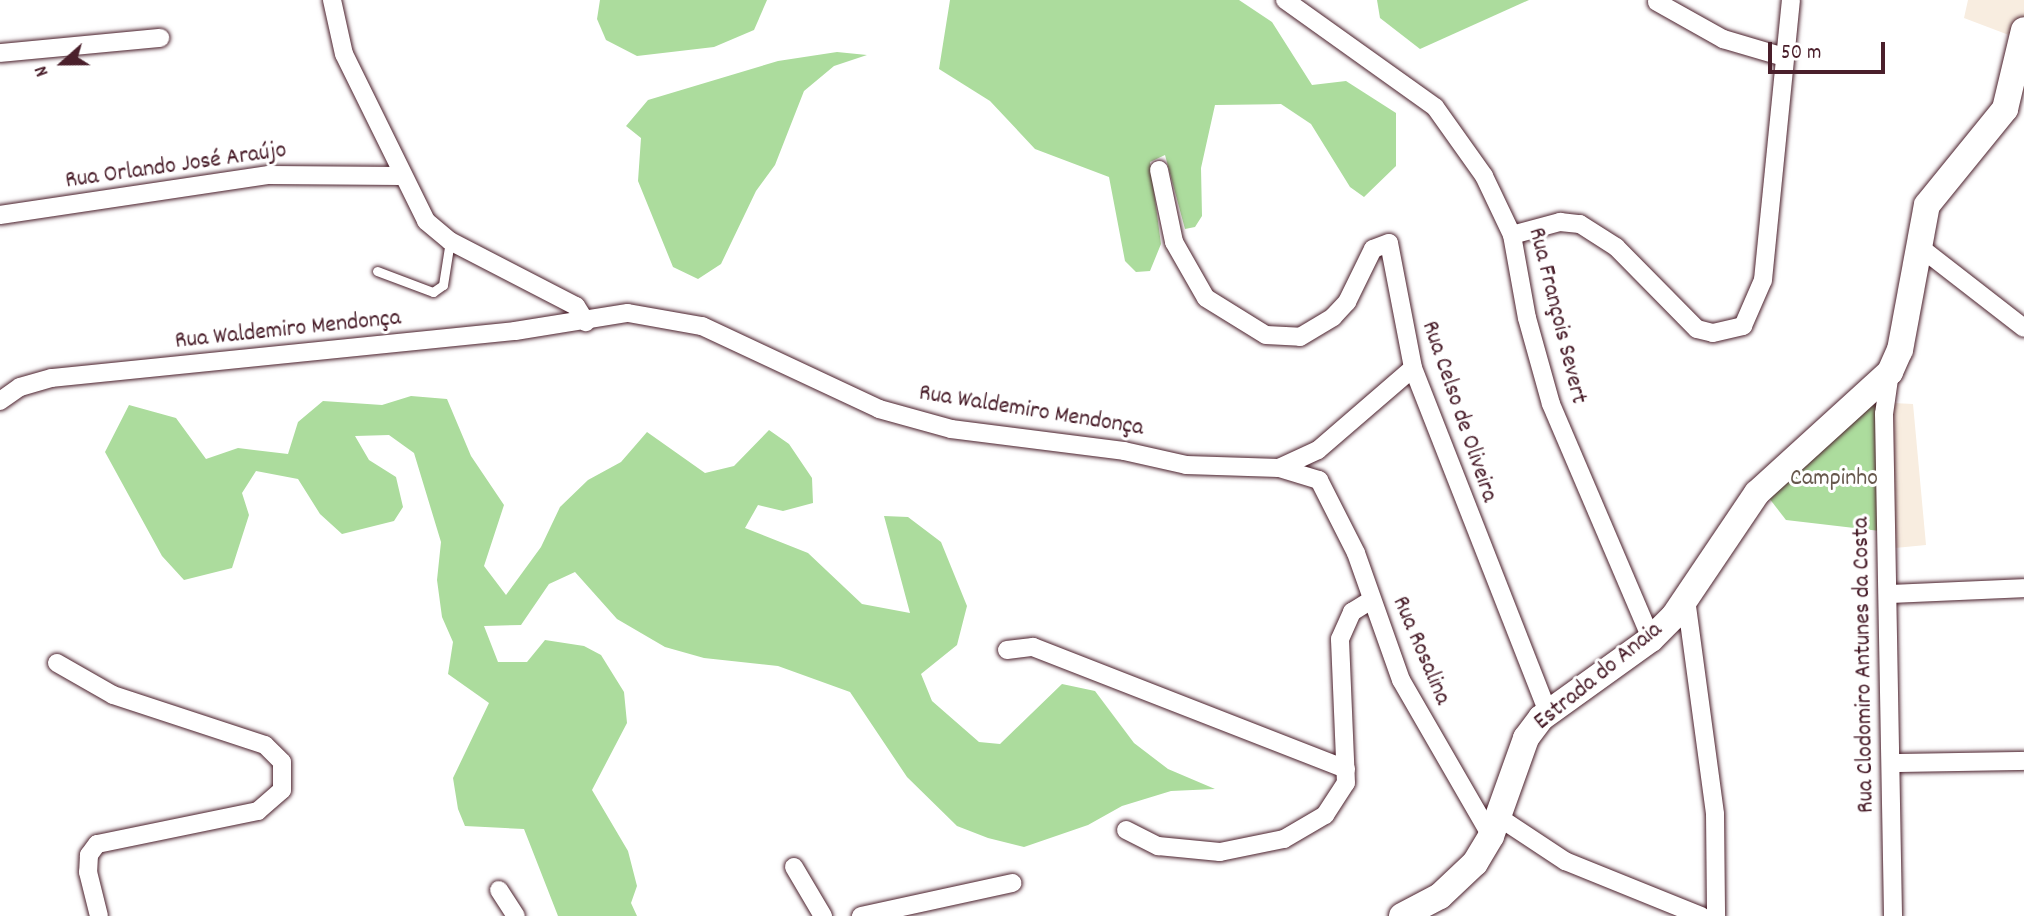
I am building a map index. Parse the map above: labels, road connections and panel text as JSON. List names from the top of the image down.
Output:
{
  "streets": {
    "street": [
      "Rua Orlando José Araújo",
      "Rua François Severt",
      "Rua Waldemiro Mendonça",
      "Rua Celso de Oliveira",
      "Rua Rosalina",
      "Rua Clodomiro Antunes da Costa",
      "Estrada do Anaia"
    ]
  },
  "crossings": [
    ["Rua François Severt", "Estrada do Anaia"],
    ["Rua Waldemiro Mendonça", "Rua Celso de Oliveira"],
    ["Rua Waldemiro Mendonça", "Rua Rosalina"],
    ["Rua Celso de Oliveira", "Estrada do Anaia"],
    ["Rua Rosalina", "Estrada do Anaia"],
    ["Rua Clodomiro Antunes da Costa", "Estrada do Anaia"]
  ],
  "parks": ["Campinho"],
  "scale_bar": "50 m",
  "north": "left"
}
